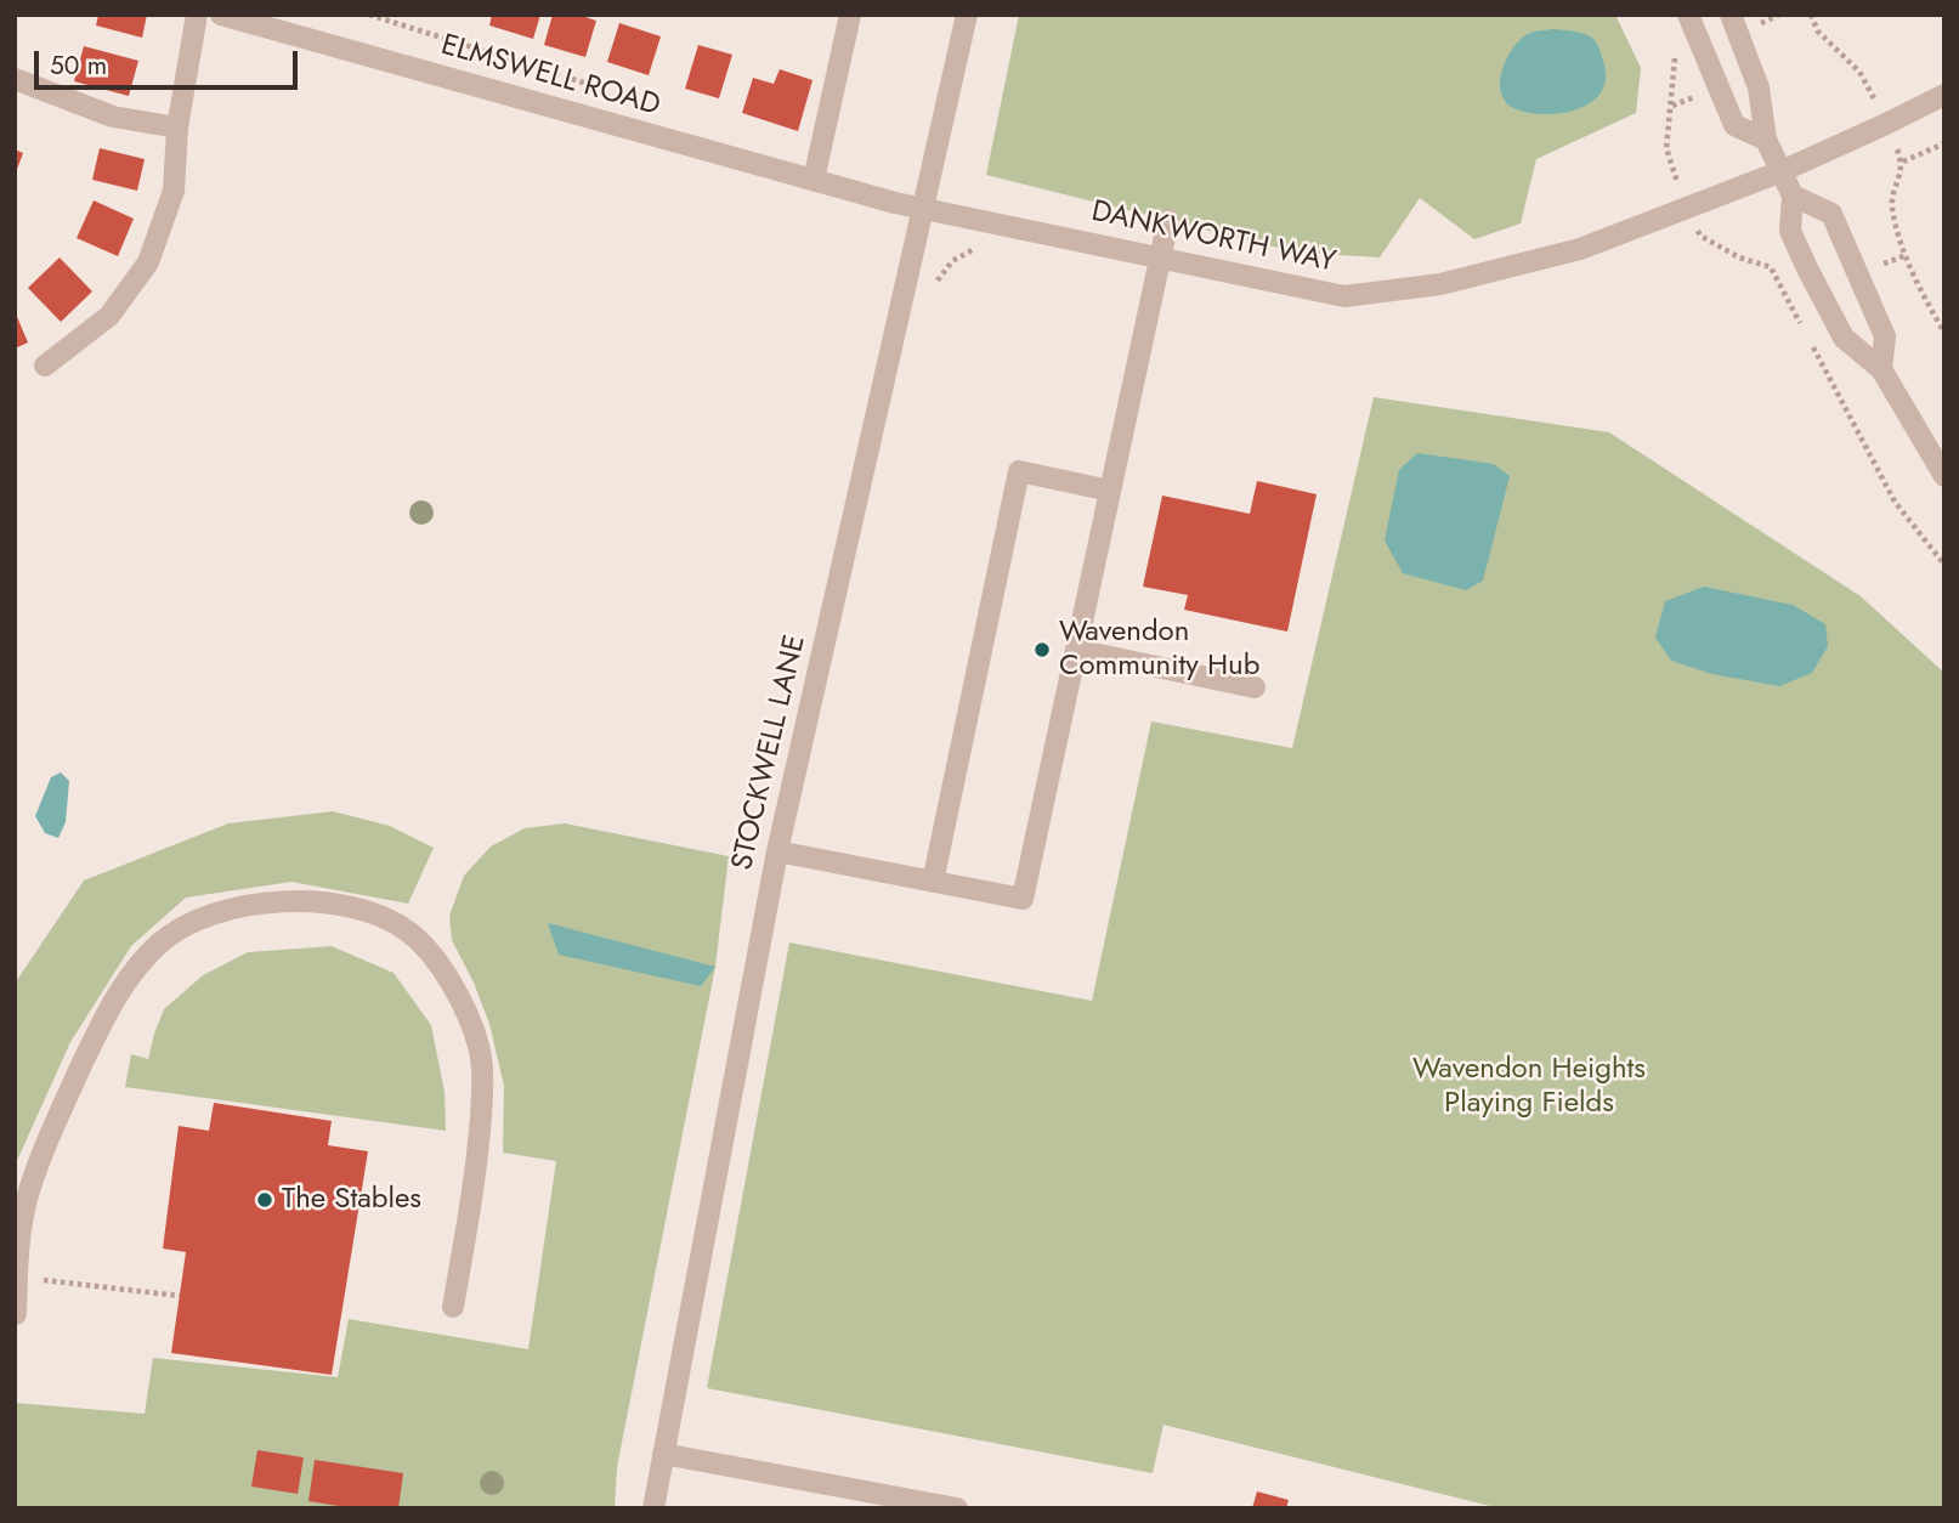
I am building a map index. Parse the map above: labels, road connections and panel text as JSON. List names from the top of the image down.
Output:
{
  "streets": {
    "street": ["ELMSWELL ROAD", "DANKWORTH WAY", "STOCKWELL LANE"]
  },
  "crossings": [
    ["ELMSWELL ROAD", "DANKWORTH WAY"],
    ["ELMSWELL ROAD", "STOCKWELL LANE"],
    ["DANKWORTH WAY", "STOCKWELL LANE"]
  ],
  "parks": ["Wavendon Heights Playing Fields"],
  "places": ["Wavendon Community Hub", "The Stables"],
  "scale_bar": "50 m"
}
